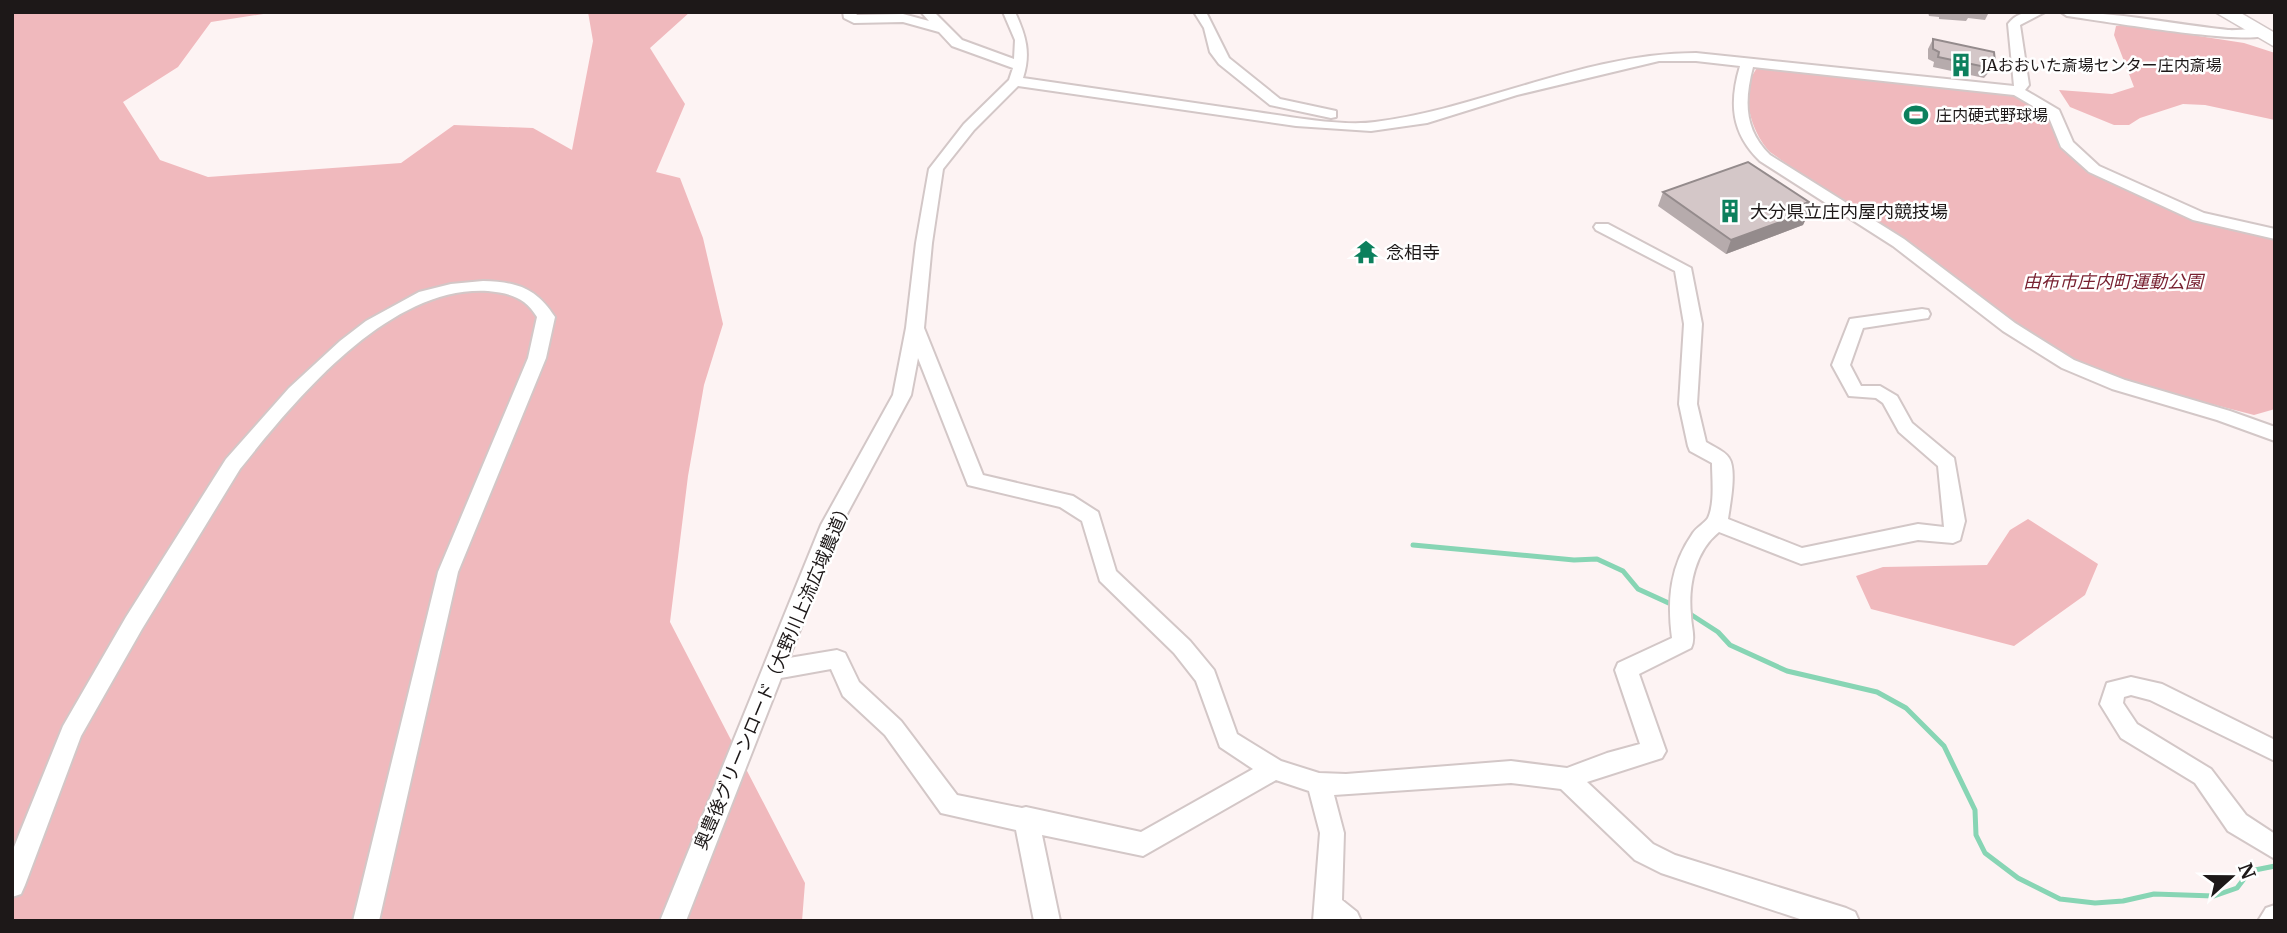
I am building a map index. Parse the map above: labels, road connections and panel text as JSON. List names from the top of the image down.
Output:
{
  "streets": {
    "street": ["奥豊後グリーンロード（大野川上流広域農道）"]
  },
  "parks": ["由布市庄内町運動公園"],
  "places": {
    "building": ["JAおおいた斎場センター庄内斎場", "大分県立庄内屋内競技場"],
    "sports": ["庄内硬式野球場"],
    "temple": ["念相寺"]
  },
  "north": "right"
}
